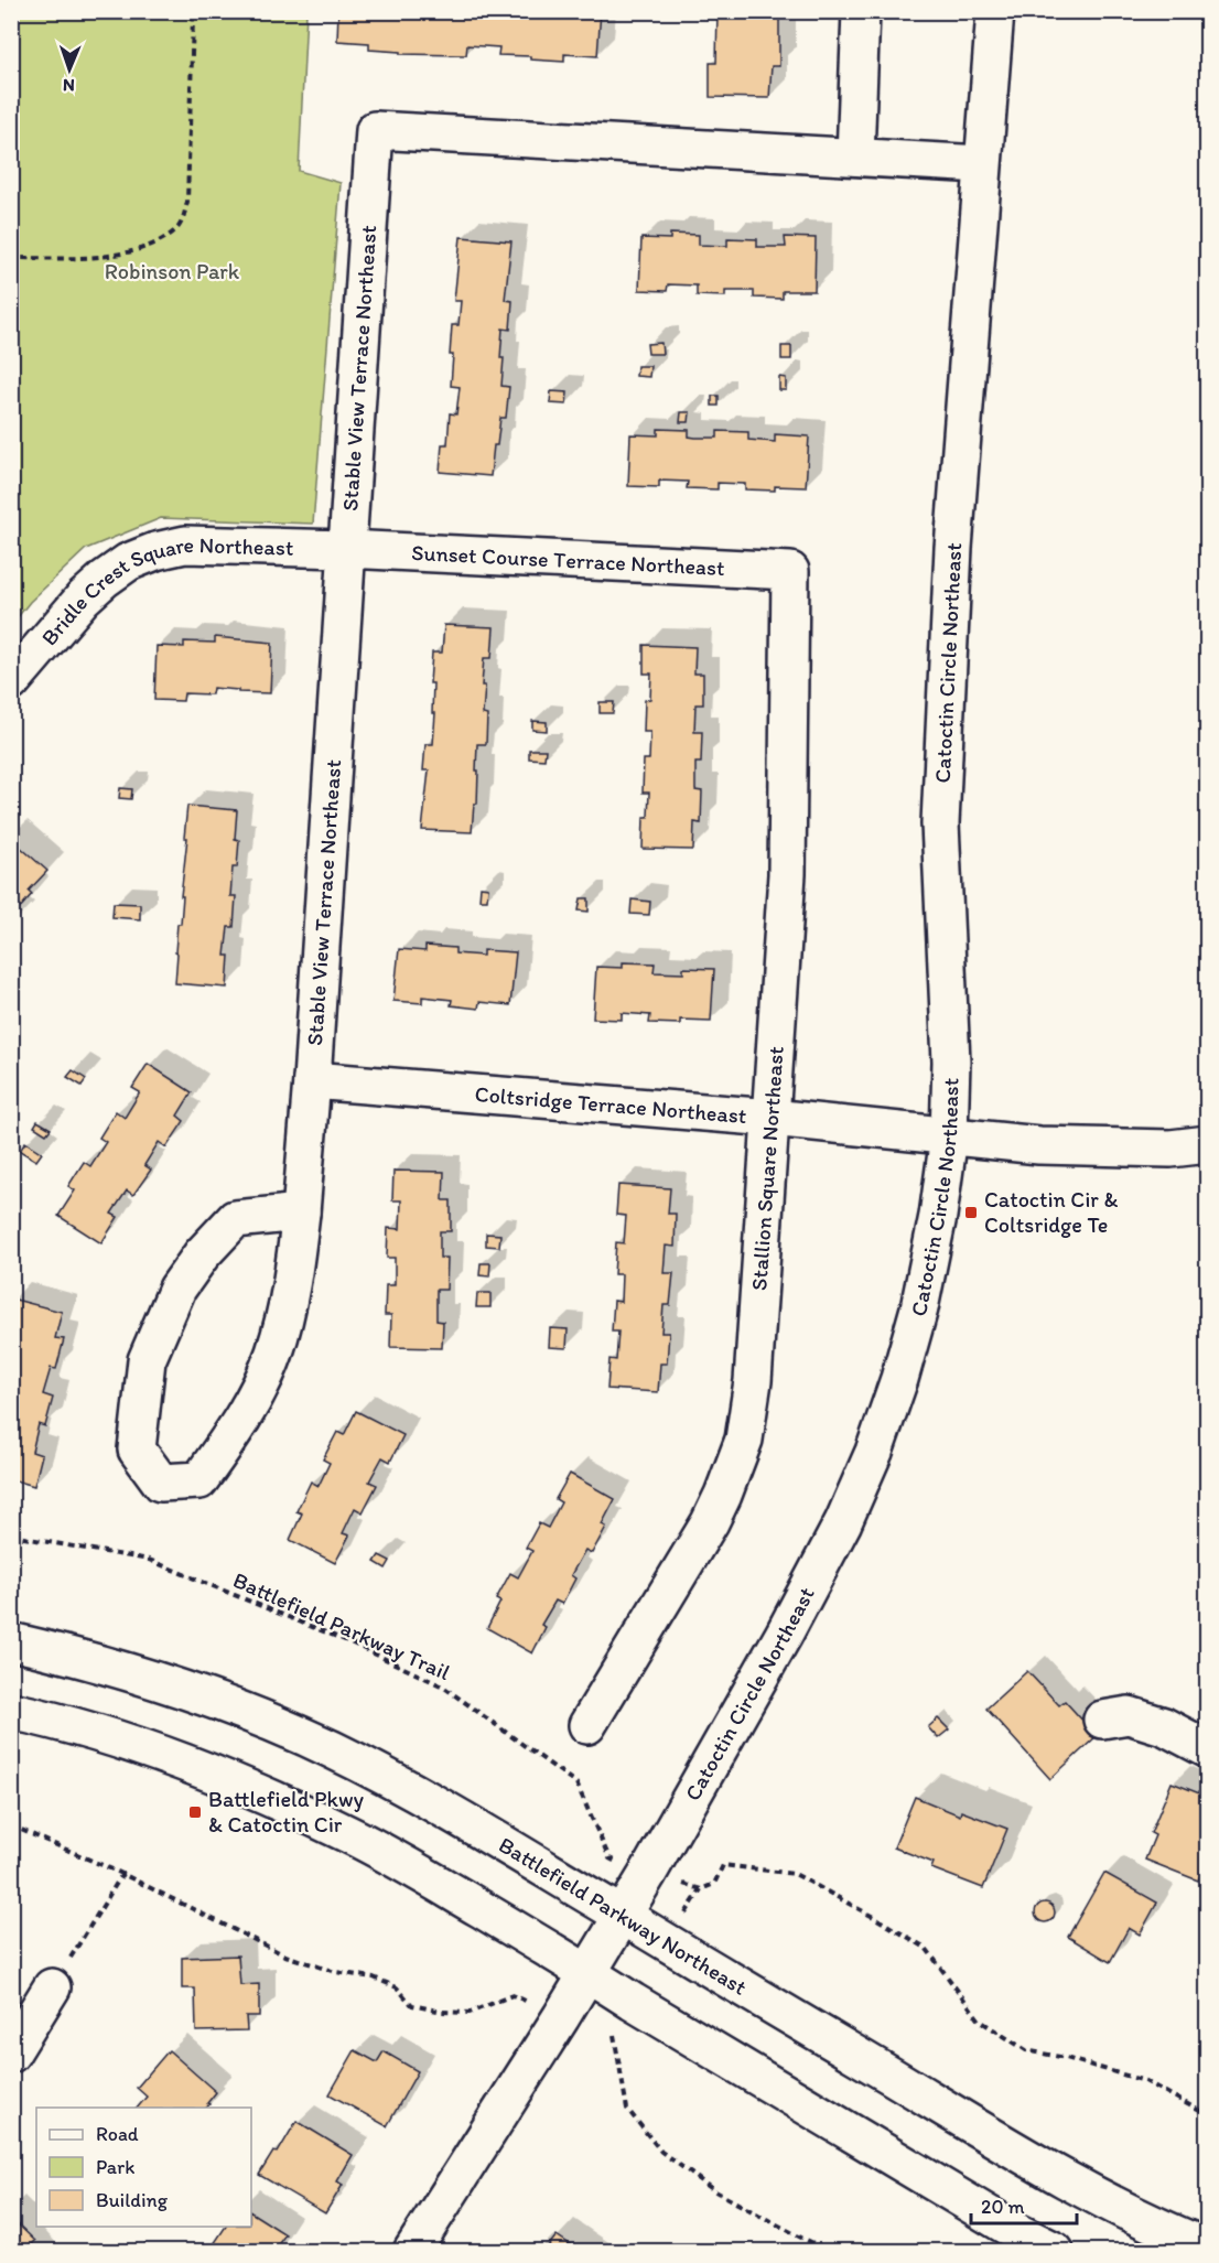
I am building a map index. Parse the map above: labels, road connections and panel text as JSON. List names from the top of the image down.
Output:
{
  "streets": {
    "street": [
      "Stable View Terrace Northeast",
      "Sunset Course Terrace Northeast",
      "Bridle Crest Square Northeast",
      "Catoctin Circle Northeast",
      "Coltsridge Terrace Northeast",
      "Stallion Square Northeast",
      "Battlefield Parkway Northeast"
    ],
    "path": ["Battlefield Parkway Trail"]
  },
  "crossings": [
    ["Stable View Terrace Northeast", "Sunset Course Terrace Northeast"],
    ["Stable View Terrace Northeast", "Bridle Crest Square Northeast"],
    ["Stable View Terrace Northeast", "Catoctin Circle Northeast"],
    ["Stable View Terrace Northeast", "Coltsridge Terrace Northeast"],
    ["Sunset Course Terrace Northeast", "Bridle Crest Square Northeast"],
    ["Sunset Course Terrace Northeast", "Stallion Square Northeast"],
    ["Catoctin Circle Northeast", "Coltsridge Terrace Northeast"],
    ["Catoctin Circle Northeast", "Battlefield Parkway Trail"],
    ["Catoctin Circle Northeast", "Battlefield Parkway Northeast"],
    ["Coltsridge Terrace Northeast", "Stallion Square Northeast"]
  ],
  "parks": ["Robinson Park"],
  "places": {
    "transit": ["Catoctin Cir & Coltsridge Te", "Battlefield Pkwy & Catoctin Cir"]
  },
  "legend": ["Road", "Park", "Building"],
  "scale_bar": "20 m",
  "north": "bottom"
}
